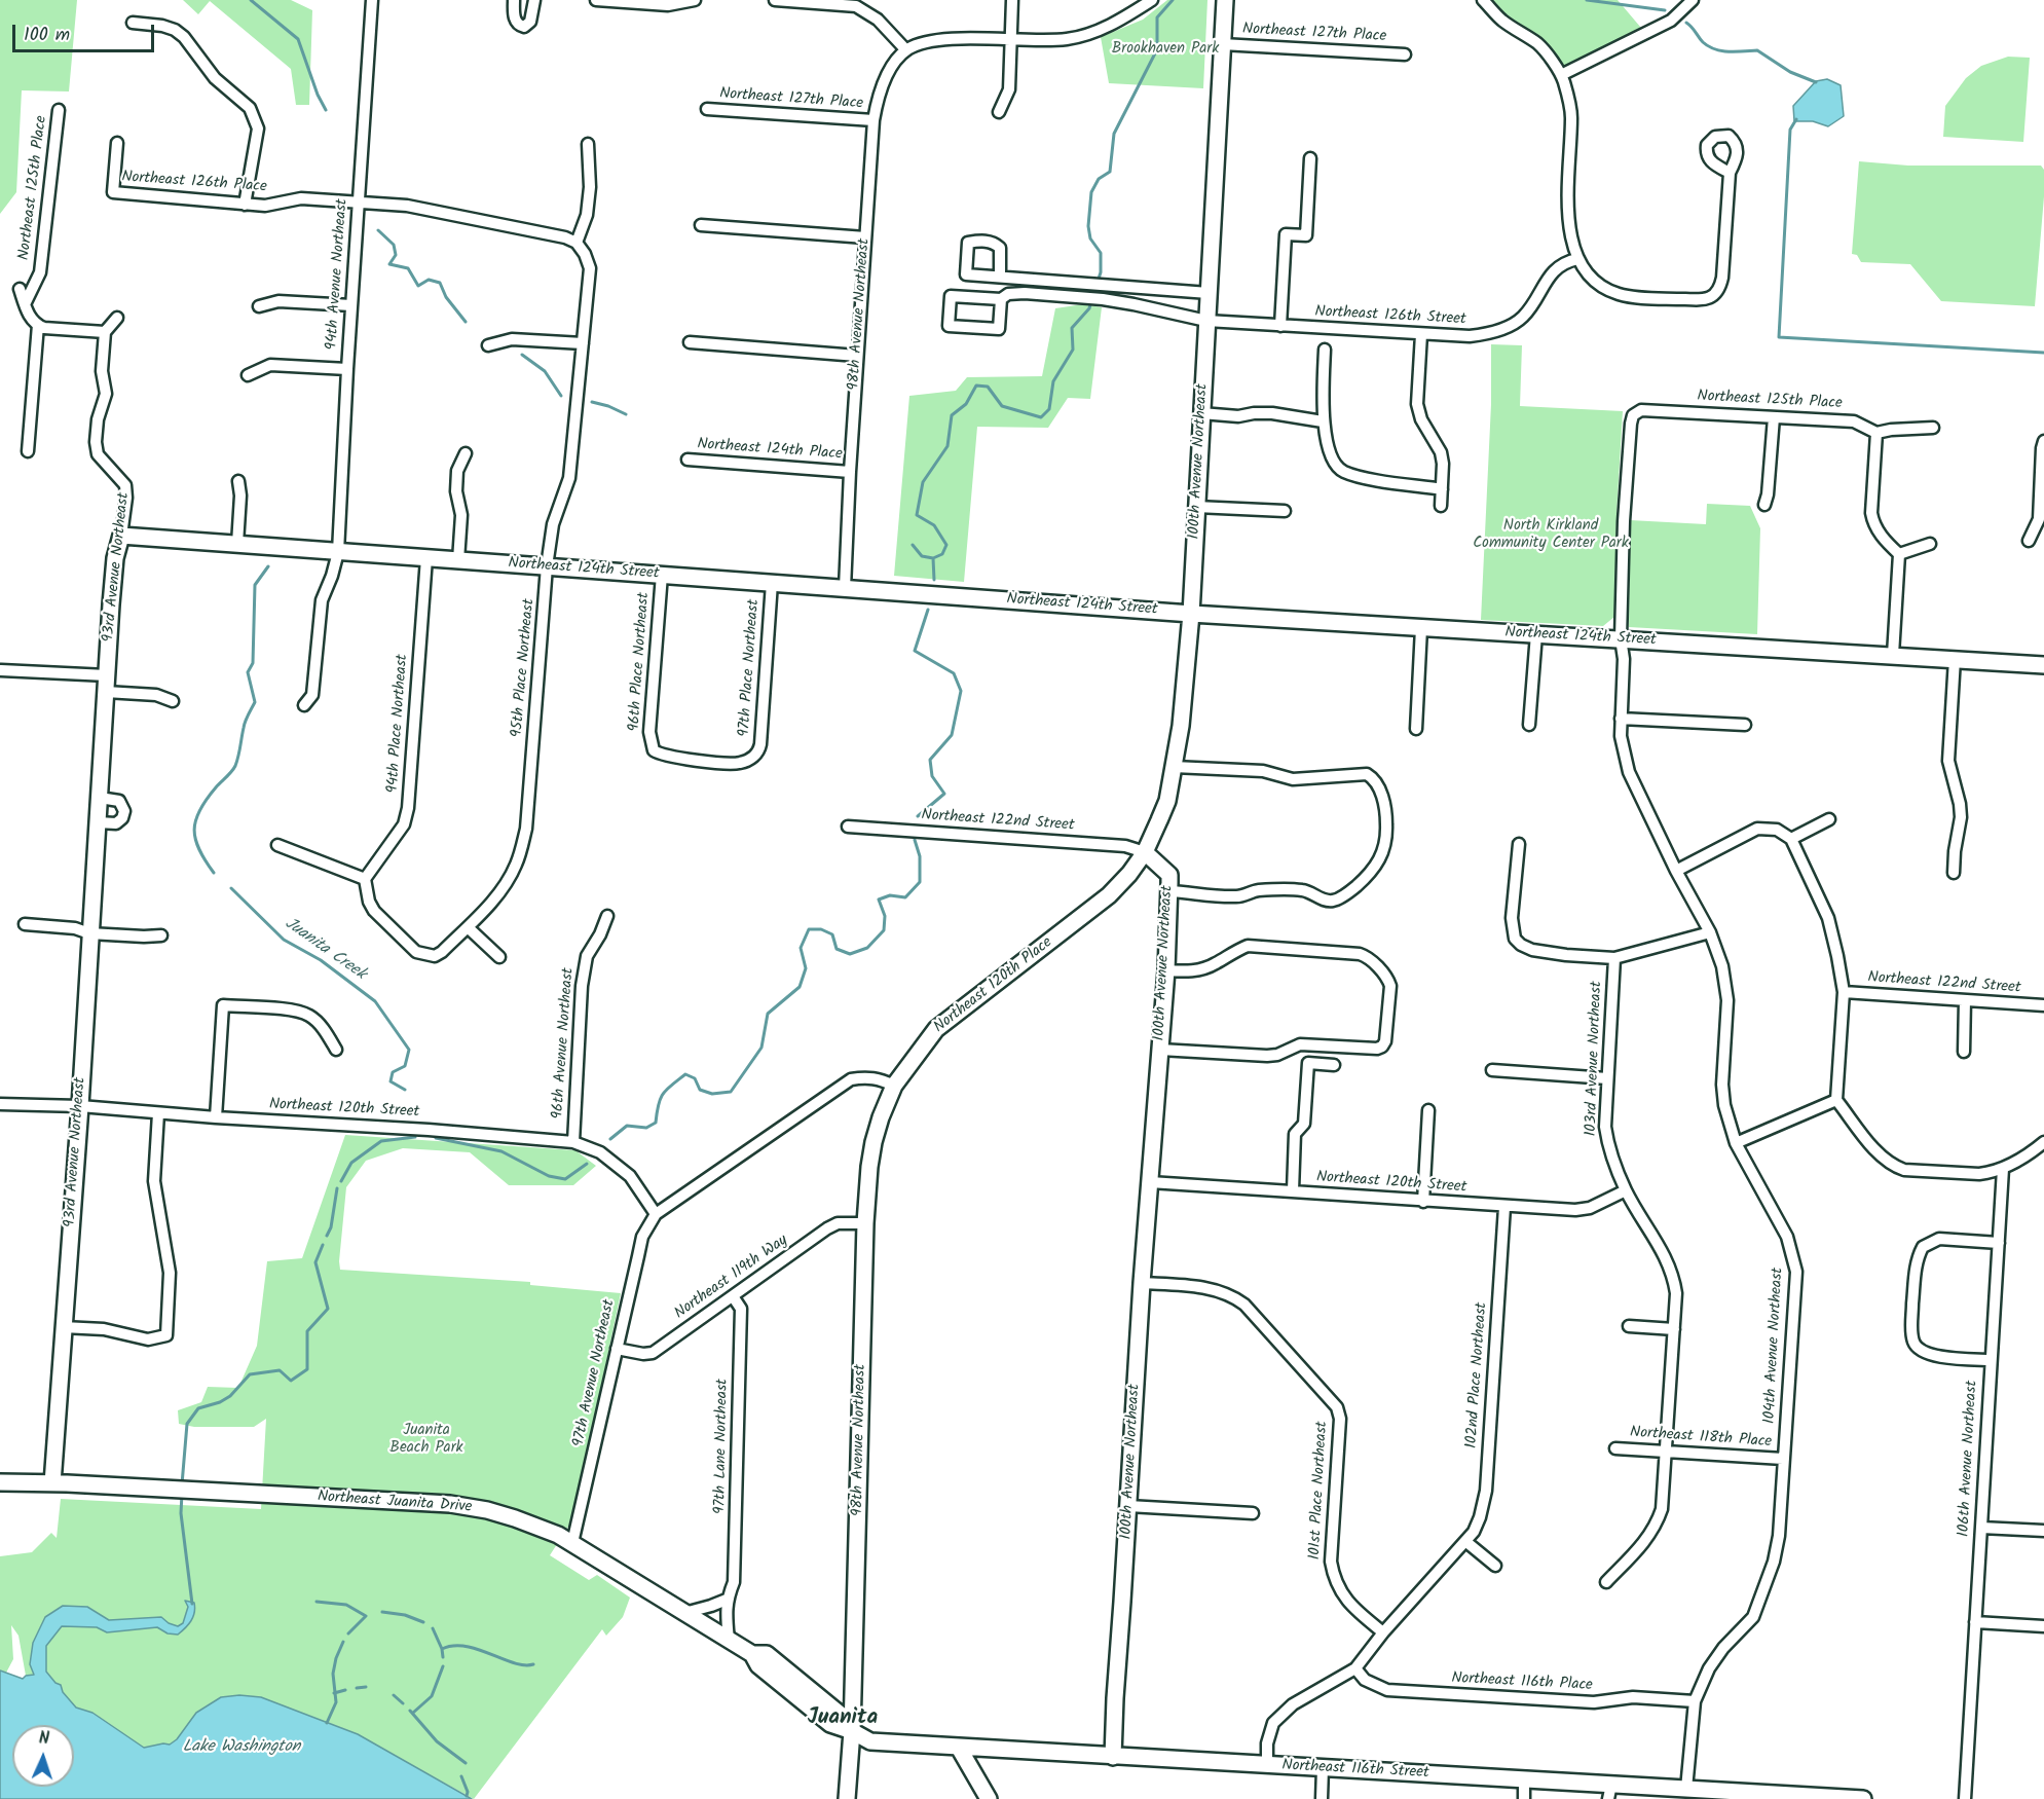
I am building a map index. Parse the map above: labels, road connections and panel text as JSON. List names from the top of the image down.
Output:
{
  "streets": {
    "street": [
      "Northeast 127th Place",
      "Northeast 126th Place",
      "Northeast 125th Place",
      "94th Avenue Northeast",
      "98th Avenue Northeast",
      "Northeast 126th Street",
      "Northeast 124th Place",
      "100th Avenue Northeast",
      "93rd Avenue Northeast",
      "Northeast 124th Street",
      "96th Place Northeast",
      "95th Place Northeast",
      "97th Place Northeast",
      "94th Place Northeast",
      "Northeast 122nd Street",
      "Northeast 120th Place",
      "96th Avenue Northeast",
      "103rd Avenue Northeast",
      "Northeast 120th Street",
      "Northeast 119th Way",
      "104th Avenue Northeast",
      "97th Avenue Northeast",
      "102nd Place Northeast",
      "Northeast 118th Place",
      "97th Lane Northeast",
      "106th Avenue Northeast",
      "101st Place Northeast",
      "Northeast Juanita Drive",
      "Northeast 116th Place",
      "Northeast 116th Street"
    ]
  },
  "crossings": [
    ["Northeast 127th Place", "98th Avenue Northeast"],
    ["Northeast 127th Place", "100th Avenue Northeast"],
    ["Northeast 126th Place", "94th Avenue Northeast"],
    ["Northeast 126th Place", "95th Place Northeast"],
    ["Northeast 125th Place", "Northeast 124th Street"],
    ["94th Avenue Northeast", "Northeast 124th Street"],
    ["98th Avenue Northeast", "Northeast 124th Place"],
    ["98th Avenue Northeast", "Northeast 124th Street"],
    ["98th Avenue Northeast", "Northeast 120th Place"],
    ["98th Avenue Northeast", "Northeast 119th Way"],
    ["98th Avenue Northeast", "Northeast Juanita Drive"],
    ["98th Avenue Northeast", "Northeast 116th Street"],
    ["Northeast 126th Street", "100th Avenue Northeast"],
    ["100th Avenue Northeast", "Northeast 124th Street"],
    ["100th Avenue Northeast", "Northeast 122nd Street"],
    ["100th Avenue Northeast", "Northeast 120th Place"],
    ["100th Avenue Northeast", "Northeast 120th Street"],
    ["100th Avenue Northeast", "101st Place Northeast"],
    ["100th Avenue Northeast", "Northeast 116th Street"],
    ["93rd Avenue Northeast", "Northeast 124th Street"],
    ["93rd Avenue Northeast", "Northeast 120th Street"],
    ["93rd Avenue Northeast", "Northeast Juanita Drive"],
    ["Northeast 124th Street", "96th Place Northeast"],
    ["Northeast 124th Street", "95th Place Northeast"],
    ["Northeast 124th Street", "97th Place Northeast"],
    ["Northeast 124th Street", "94th Place Northeast"],
    ["96th Place Northeast", "97th Place Northeast"],
    ["95th Place Northeast", "94th Place Northeast"],
    ["Northeast 122nd Street", "Northeast 120th Place"],
    ["96th Avenue Northeast", "Northeast 120th Street"],
    ["103rd Avenue Northeast", "Northeast 120th Street"],
    ["103rd Avenue Northeast", "Northeast 118th Place"],
    ["Northeast 120th Street", "97th Avenue Northeast"],
    ["Northeast 120th Street", "102nd Place Northeast"],
    ["Northeast 119th Way", "97th Avenue Northeast"],
    ["Northeast 119th Way", "97th Lane Northeast"],
    ["104th Avenue Northeast", "Northeast 118th Place"],
    ["104th Avenue Northeast", "Northeast 116th Place"],
    ["104th Avenue Northeast", "Northeast 116th Street"],
    ["97th Avenue Northeast", "Northeast Juanita Drive"],
    ["102nd Place Northeast", "101st Place Northeast"],
    ["97th Lane Northeast", "Northeast Juanita Drive"],
    ["Northeast Juanita Drive", "Northeast 116th Street"]
  ],
  "districts": ["Juanita"],
  "water": ["Juanita Creek", "Lake Washington"],
  "parks": ["Brookhaven Park", "North Kirkland Community Center Park", "Juanita Beach Park"],
  "scale_bar": "100 m",
  "north": "top"
}
